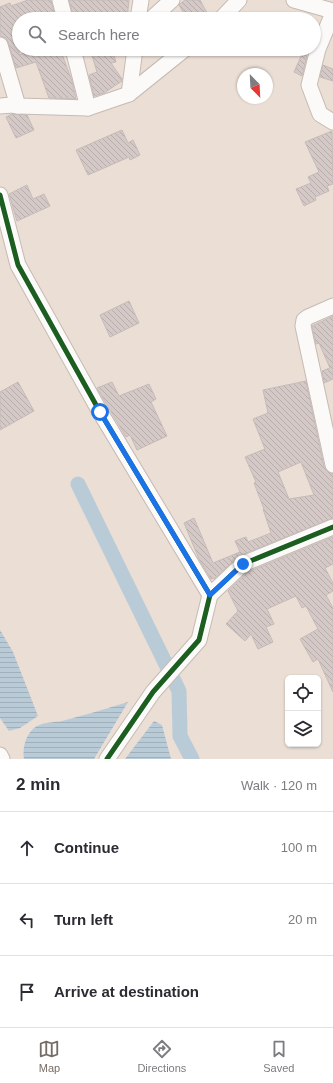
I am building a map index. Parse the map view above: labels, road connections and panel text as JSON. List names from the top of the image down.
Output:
{
  "north": "bottom right",
  "page": {
    "search": "Search here",
    "heading": ["2 min", "Walk · 120 m"],
    "list": [
      ["Continue", "100 m"],
      ["Turn left", "20 m"],
      "Arrive at destination"
    ],
    "nav": ["Map", "Directions", "Saved"]
  }
}
